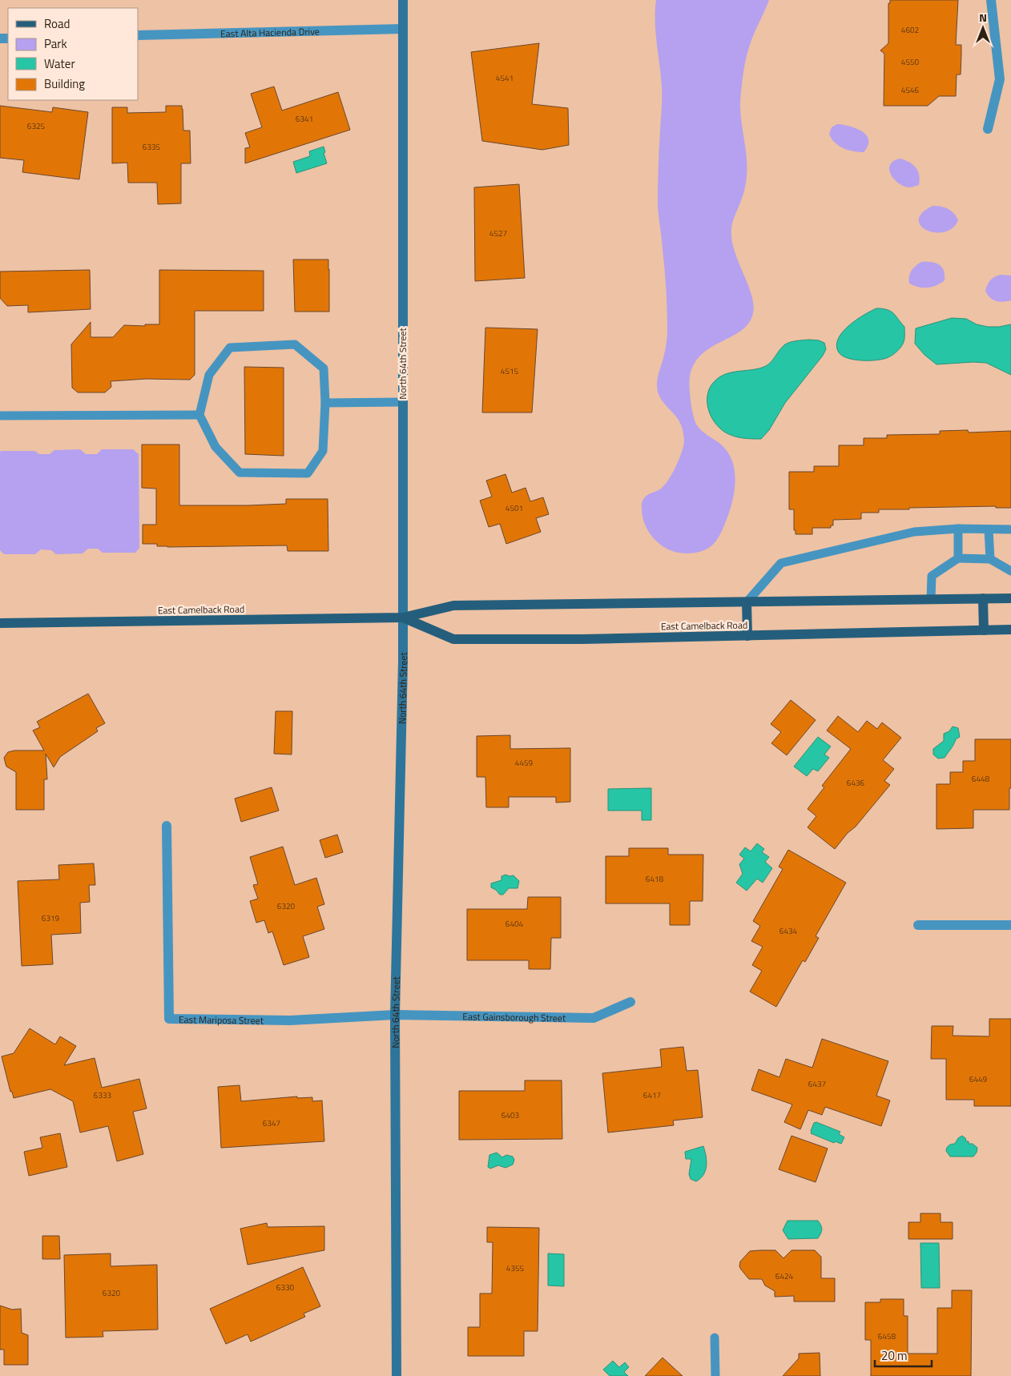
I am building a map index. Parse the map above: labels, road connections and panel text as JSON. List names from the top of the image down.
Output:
{
  "streets": {
    "main road": ["East Camelback Road"],
    "street": [
      "East Alta Hacienda Drive",
      "North 64th Street",
      "East Gainsborough Street",
      "East Mariposa Street"
    ]
  },
  "crossings": [
    ["East Alta Hacienda Drive", "North 64th Street"],
    ["North 64th Street", "East Camelback Road"],
    ["North 64th Street", "East Gainsborough Street"],
    ["North 64th Street", "East Mariposa Street"],
    ["East Gainsborough Street", "East Mariposa Street"]
  ],
  "house_numbers": [
    "4602",
    "4550",
    "4541",
    "4546",
    "6341",
    "6325",
    "6335",
    "4527",
    "4515",
    "4501",
    "4459",
    "6448",
    "6436",
    "6418",
    "6320",
    "6319",
    "6404",
    "6434",
    "6449",
    "6437",
    "6333",
    "6417",
    "6403",
    "6347",
    "4355",
    "6424",
    "6330",
    "6320",
    "6458"
  ],
  "legend": [
    "Road",
    "Park",
    "Water",
    "Building"
  ],
  "scale_bar": "20 m",
  "north": "top"
}
